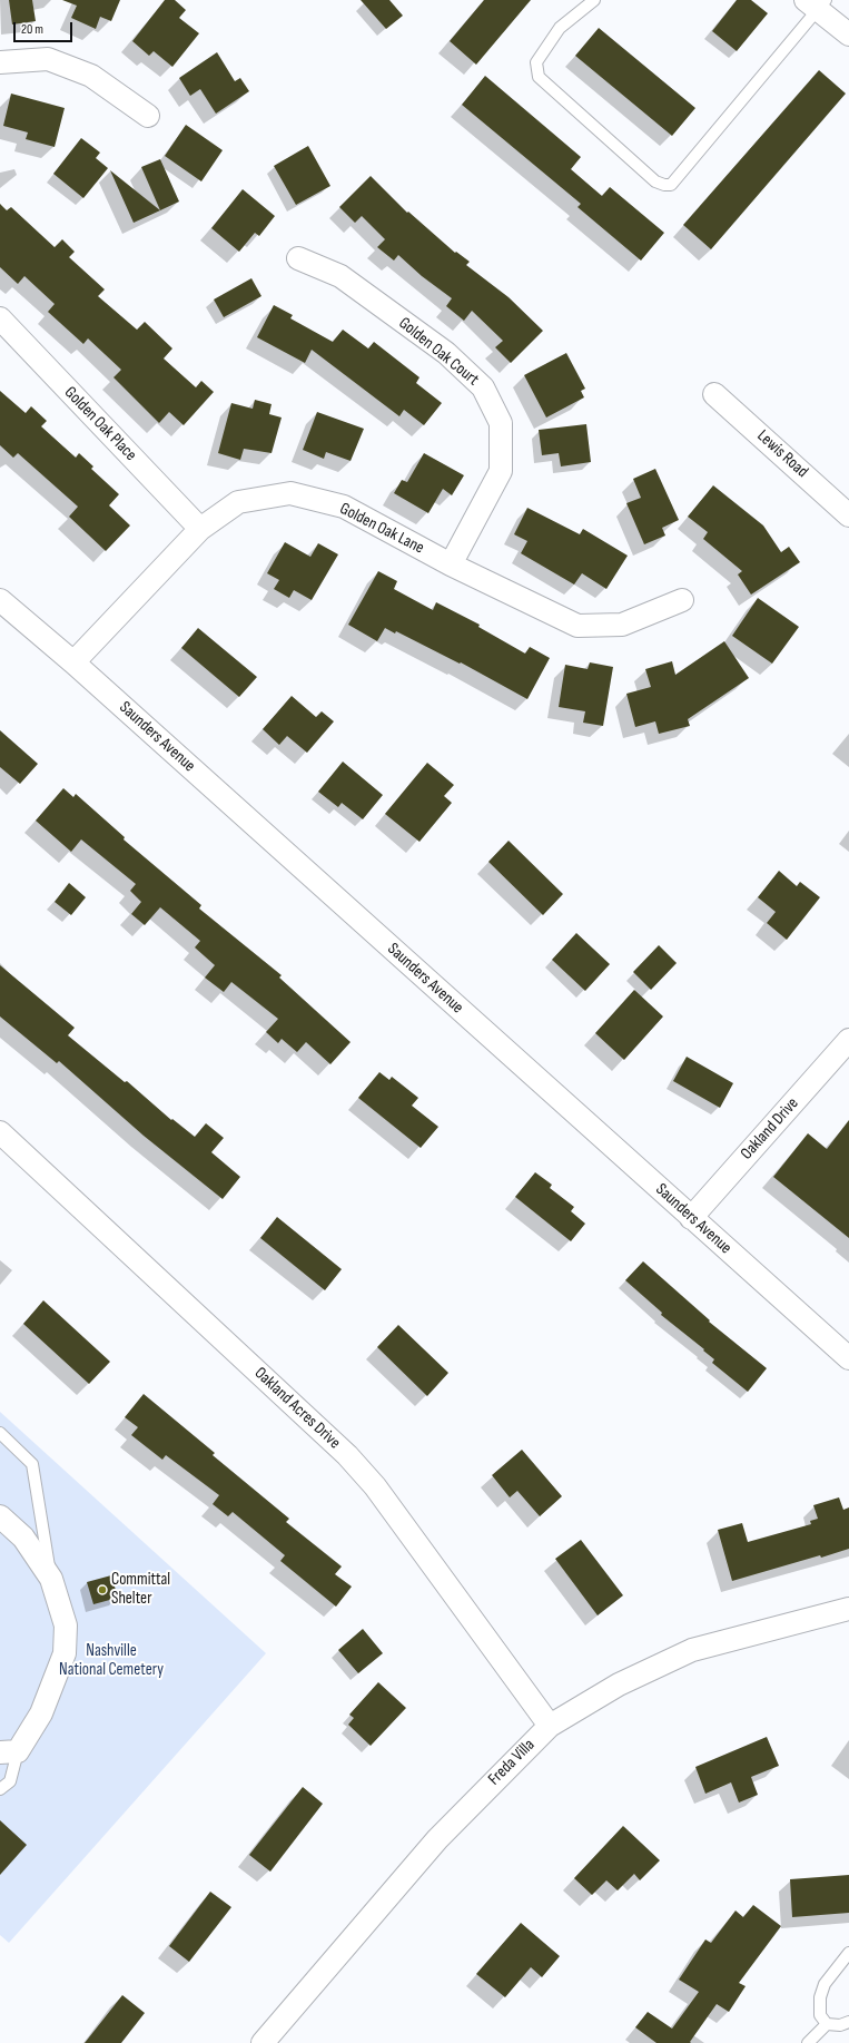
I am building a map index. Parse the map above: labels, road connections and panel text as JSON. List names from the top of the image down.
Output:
{
  "streets": {
    "street": [
      "Golden Oak Court",
      "Golden Oak Place",
      "Lewis Road",
      "Golden Oak Lane",
      "Saunders Avenue",
      "Oakland Drive",
      "Oakland Acres Drive",
      "Freda Villa"
    ]
  },
  "crossings": [
    ["Golden Oak Court", "Golden Oak Lane"],
    ["Golden Oak Place", "Golden Oak Lane"],
    ["Golden Oak Lane", "Saunders Avenue"],
    ["Saunders Avenue", "Oakland Drive"],
    ["Oakland Acres Drive", "Freda Villa"]
  ],
  "parks": ["Nashville National Cemetery"],
  "places": ["Committal Shelter"],
  "scale_bar": "20 m"
}
